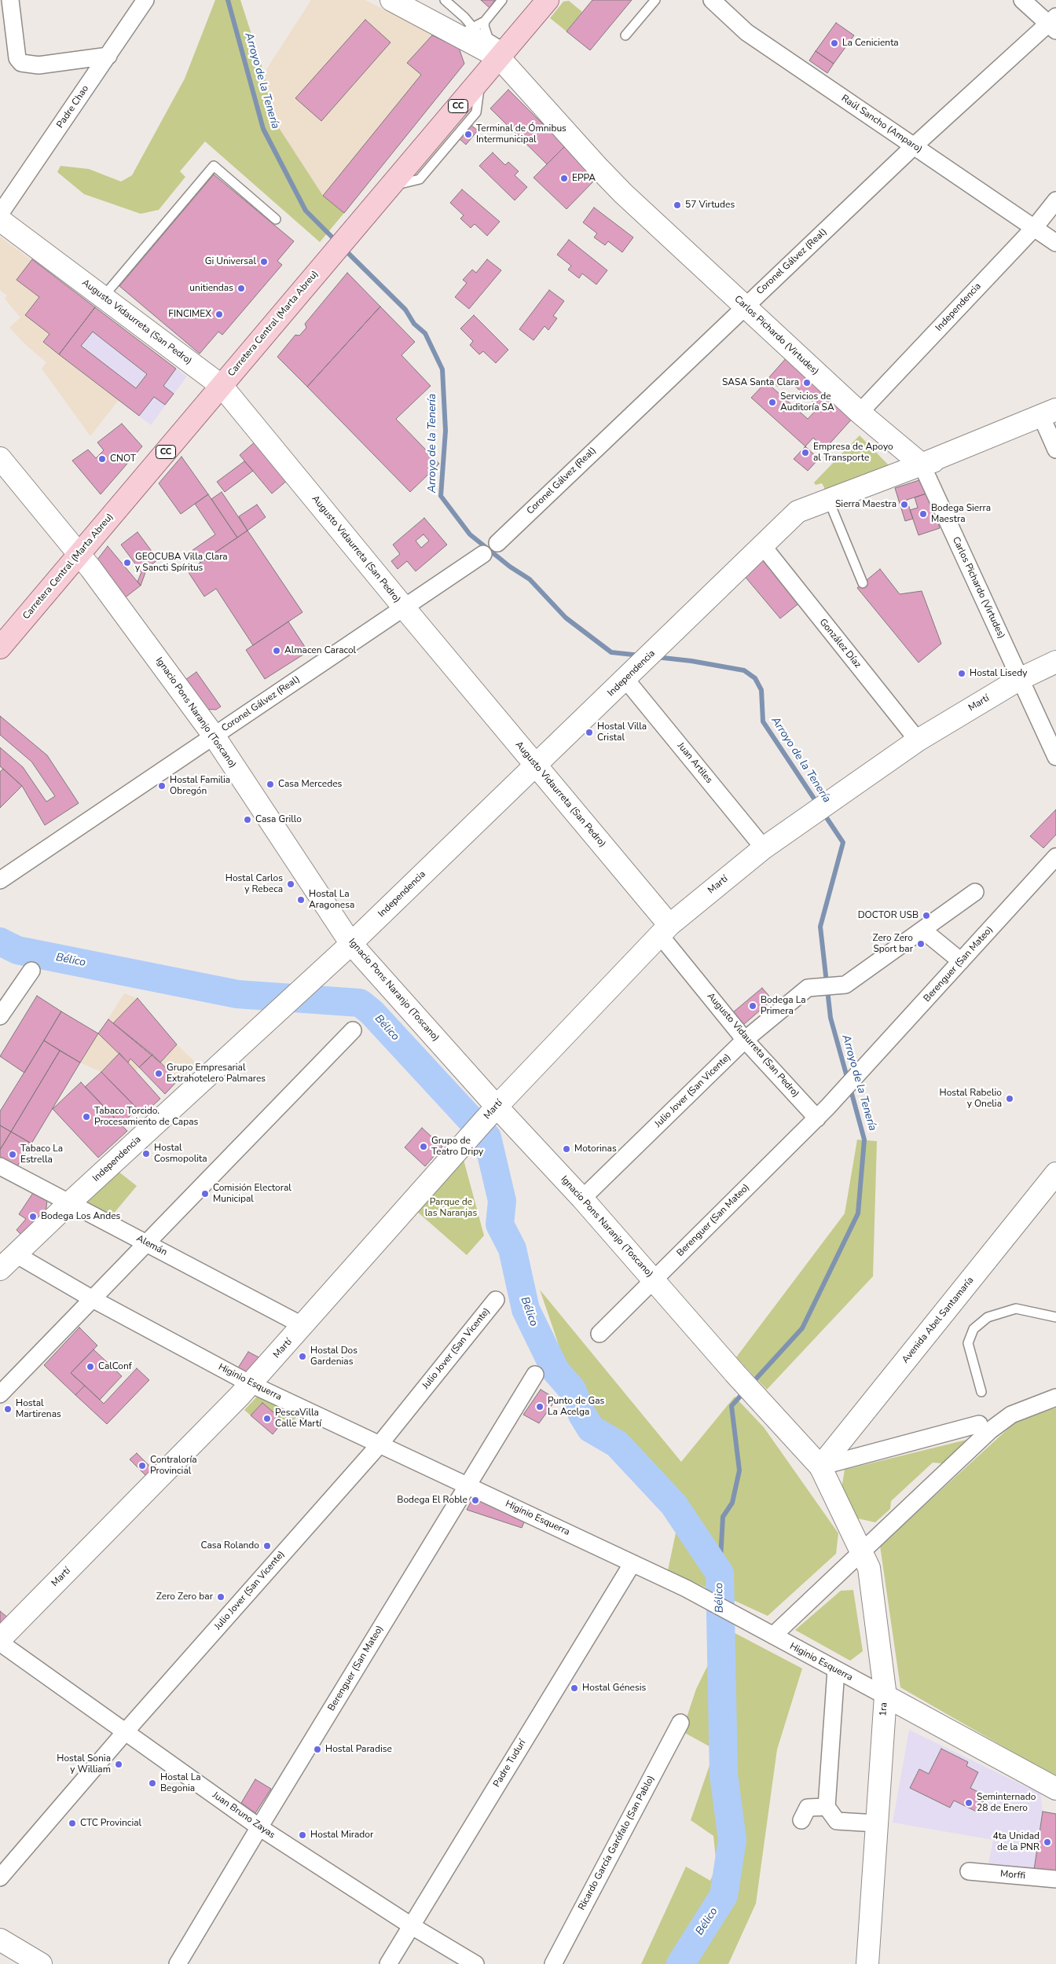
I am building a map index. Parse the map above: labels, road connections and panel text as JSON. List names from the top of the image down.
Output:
{
  "streets": {
    "main road": ["CC", "Carretera Central (Marta Abreu)"],
    "street": [
      "Padre Chao",
      "Raúl Sancho (Amparo)",
      "Coronel Gálvez (Real)",
      "Independencia",
      "Augusto Vidaurreta (San Pedro)",
      "Carlos Pichardo (Virtudes)",
      "González Díaz",
      "Martí",
      "Ignacio Pons Naranjo (Toscano)",
      "Juan Artiles",
      "Berenguer (San Mateo)",
      "Julio Jover (San Vicente)",
      "Alemán",
      "Avenida Abel Santamaría",
      "Higinio Esquerra",
      "1ra",
      "Padre Tudurí",
      "Juan Bruno Zayas",
      "Ricardo García Garófalo (San Pablo)",
      "Morffi"
    ]
  },
  "crossings": [
    ["Raúl Sancho (Amparo)", "Coronel Gálvez (Real)"],
    ["Raúl Sancho (Amparo)", "Independencia"],
    ["Coronel Gálvez (Real)", "Augusto Vidaurreta (San Pedro)"],
    ["Coronel Gálvez (Real)", "Carlos Pichardo (Virtudes)"],
    ["Coronel Gálvez (Real)", "Ignacio Pons Naranjo (Toscano)"],
    ["Independencia", "Augusto Vidaurreta (San Pedro)"],
    ["Independencia", "Carlos Pichardo (Virtudes)"],
    ["Independencia", "González Díaz"],
    ["Independencia", "Ignacio Pons Naranjo (Toscano)"],
    ["Independencia", "Juan Artiles"],
    ["Independencia", "Alemán"],
    ["Independencia", "Higinio Esquerra"],
    ["Augusto Vidaurreta (San Pedro)", "Carretera Central (Marta Abreu)"],
    ["Augusto Vidaurreta (San Pedro)", "Martí"],
    ["Augusto Vidaurreta (San Pedro)", "Berenguer (San Mateo)"],
    ["Augusto Vidaurreta (San Pedro)", "Julio Jover (San Vicente)"],
    ["Carretera Central (Marta Abreu)", "Carlos Pichardo (Virtudes)"],
    ["Carretera Central (Marta Abreu)", "Ignacio Pons Naranjo (Toscano)"],
    ["Carlos Pichardo (Virtudes)", "Martí"],
    ["González Díaz", "Martí"],
    ["Martí", "Ignacio Pons Naranjo (Toscano)"],
    ["Martí", "Juan Artiles"],
    ["Martí", "Alemán"],
    ["Martí", "Higinio Esquerra"],
    ["Ignacio Pons Naranjo (Toscano)", "Berenguer (San Mateo)"],
    ["Ignacio Pons Naranjo (Toscano)", "Julio Jover (San Vicente)"],
    ["Ignacio Pons Naranjo (Toscano)", "Avenida Abel Santamaría"],
    ["Ignacio Pons Naranjo (Toscano)", "1ra"],
    ["Berenguer (San Mateo)", "Higinio Esquerra"],
    ["Berenguer (San Mateo)", "Juan Bruno Zayas"],
    ["Julio Jover (San Vicente)", "Higinio Esquerra"],
    ["Julio Jover (San Vicente)", "Juan Bruno Zayas"],
    ["Avenida Abel Santamaría", "1ra"],
    ["Higinio Esquerra", "1ra"],
    ["Higinio Esquerra", "Padre Tudurí"],
    ["Padre Tudurí", "Juan Bruno Zayas"]
  ],
  "water": ["Arroyo de la Tenería", "Bélico"],
  "parks": ["Parque de las Naranjas"],
  "places": [
    "La Cenicienta",
    "Terminal de Ómnibus Intermunicipal",
    "EPPA",
    "57 Virtudes",
    "Gi Universal",
    "unitiendas",
    "FINCIMEX",
    "SASA Santa Clara",
    "Servicios de Auditoría SA",
    "Empresa de Apoyo al Transporte",
    "CNOT",
    "Sierra Maestra",
    "Bodega Sierra Maestra",
    "GEOCUBA Villa Clara y Sancti Spíritus",
    "Almacen Caracol",
    "Hostal Lisedy",
    "Hostal Villa Cristal",
    "Casa Mercedes",
    "Hostal Familia Obregón",
    "Casa Grillo",
    "Hostal Carlos y Rebeca",
    "Hostal La Aragonesa",
    "DOCTOR USB",
    "Zero Zero Sport bar",
    "Bodega La Primera",
    "Grupo Empresarial Extrahotelero Palmares",
    "Hostal Rabelio y Onelia",
    "Tabaco Torcido. Procesamiento de Capas",
    "Grupo de Teatro Dripy",
    "Motorinas",
    "Hostal Cosmopolita",
    "Tabaco La Estrella",
    "Comisión Electoral Municipal",
    "Bodega Los Andes",
    "Hostal Dos Gardenias",
    "CalConf",
    "Punto de Gas La Acelga",
    "Hostal Martirenas",
    "PescaVilla Calle Martí",
    "Contraloría Provincial",
    "Bodega El Roble",
    "Casa Rolando",
    "Zero Zero bar",
    "Hostal Génesis",
    "Hostal Paradise",
    "Hostal Sonia y William",
    "Hostal La Begonia",
    "Seminternado 28 de Enero",
    "CTC Provincial",
    "Hostal Mirador",
    "4ta Unidad de la PNR"
  ]
}
